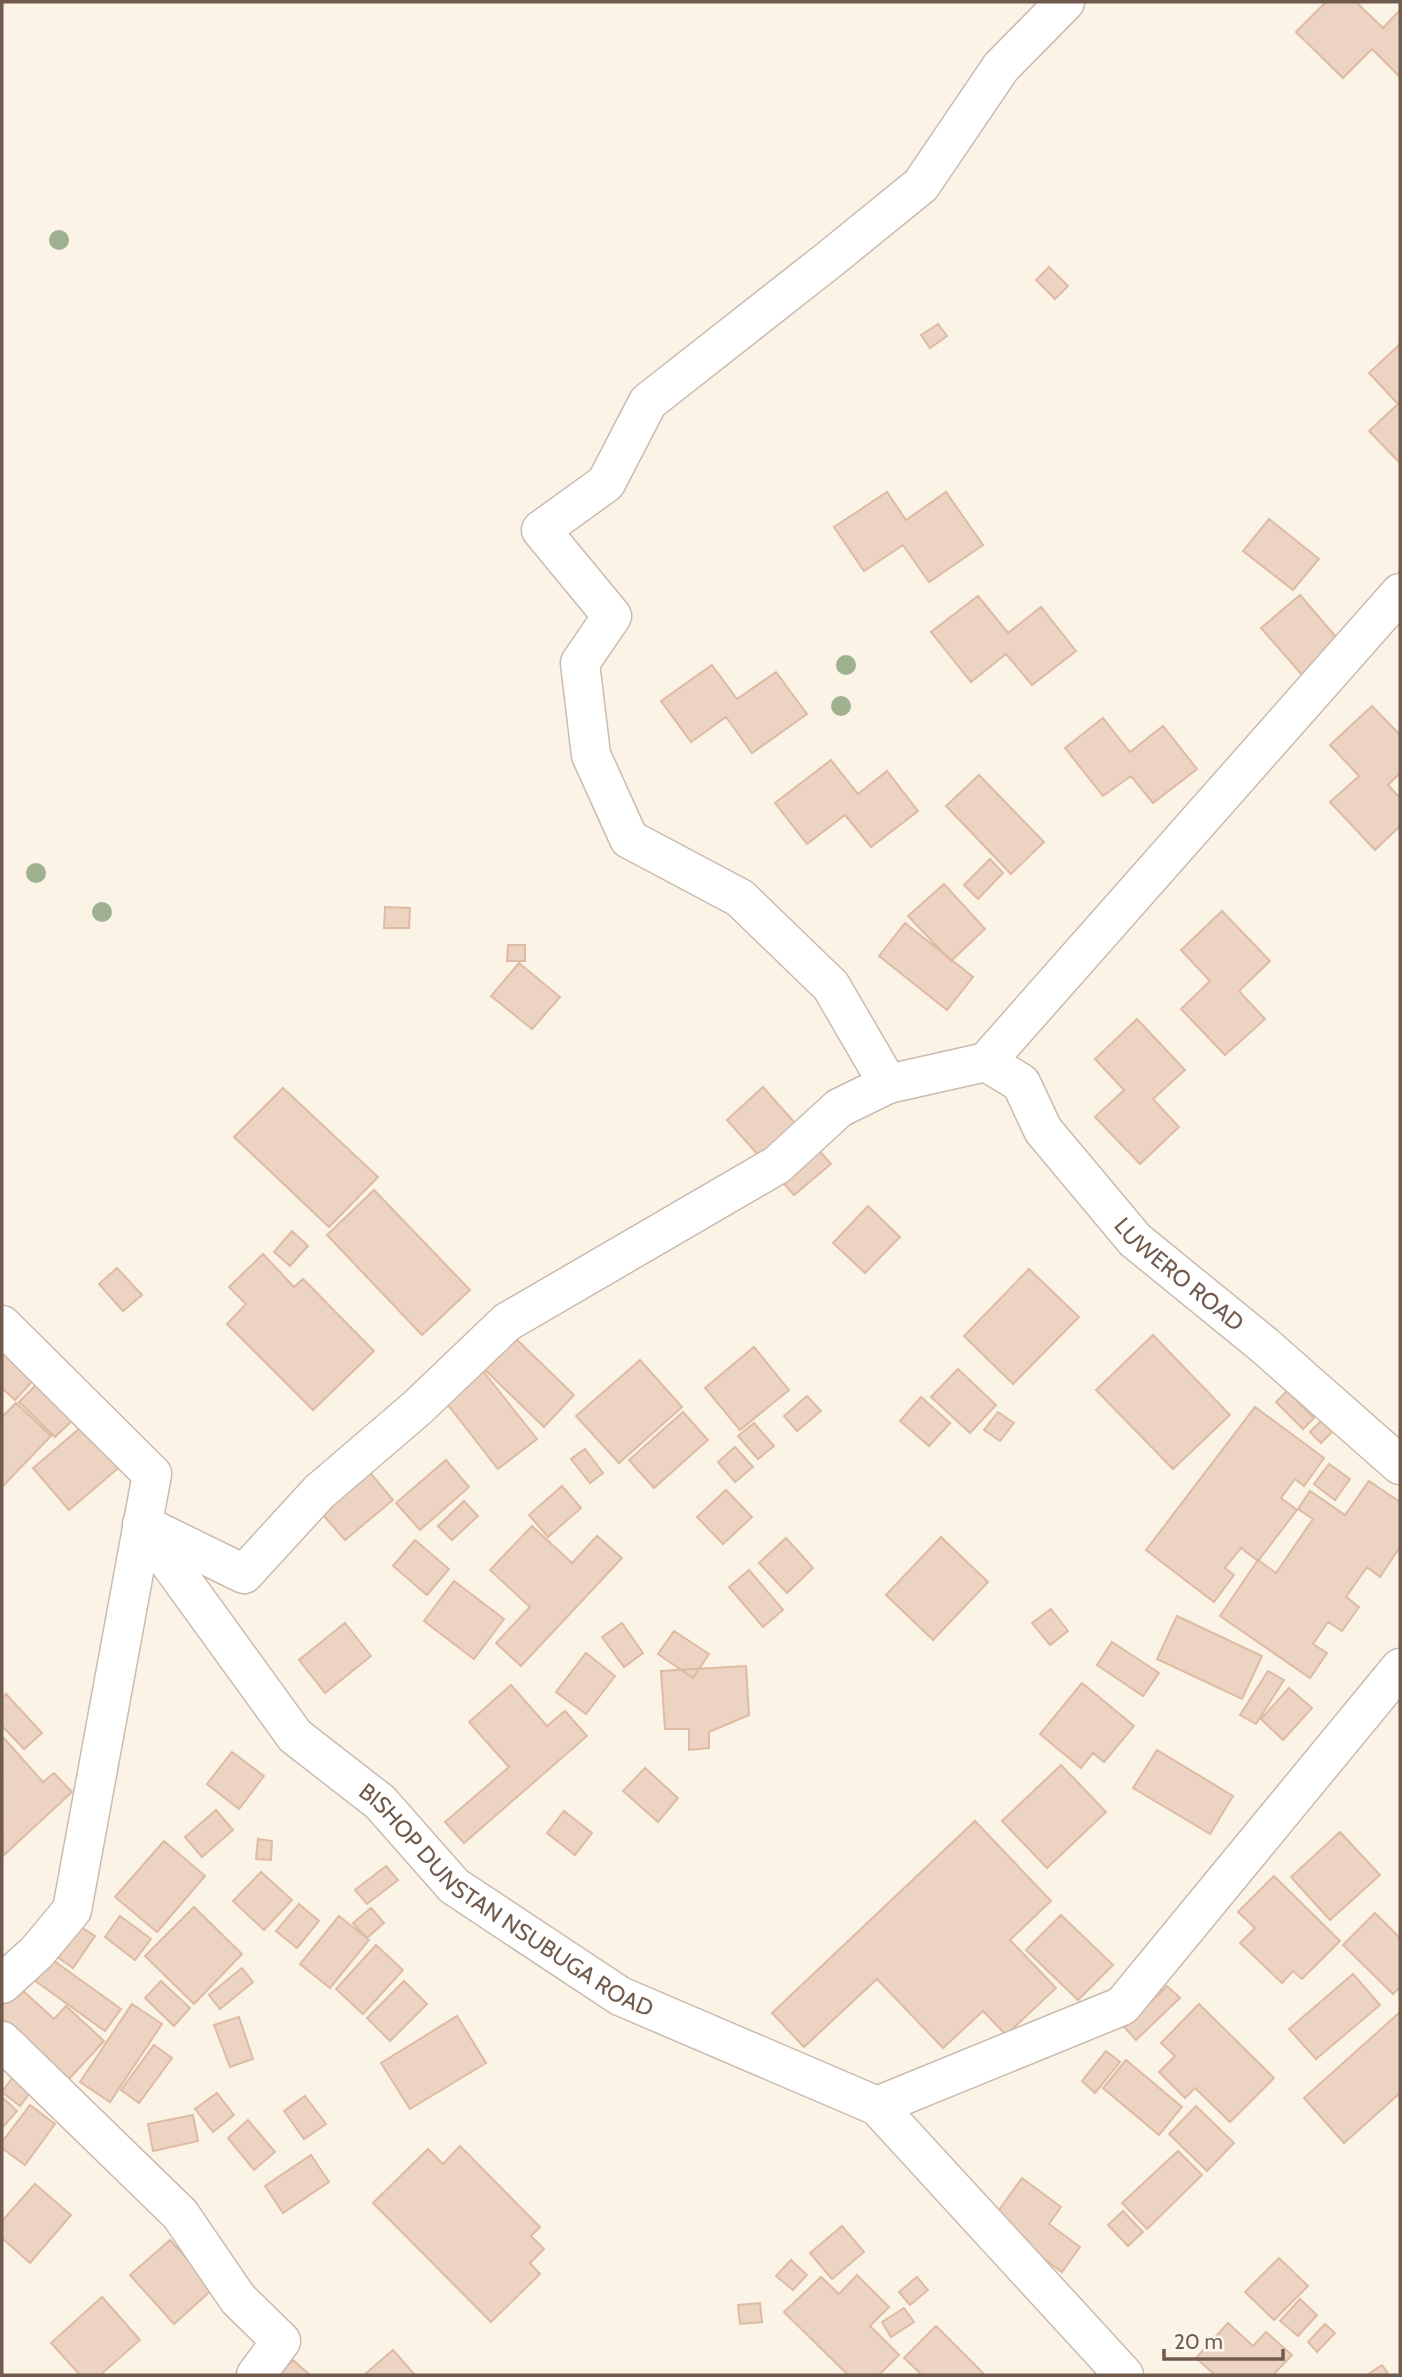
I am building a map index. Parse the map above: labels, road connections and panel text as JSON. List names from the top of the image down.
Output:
{
  "streets": {
    "street": ["LUWERO ROAD", "BISHOP DUNSTAN NSUBUGA ROAD"]
  },
  "scale_bar": "20 m"
}
